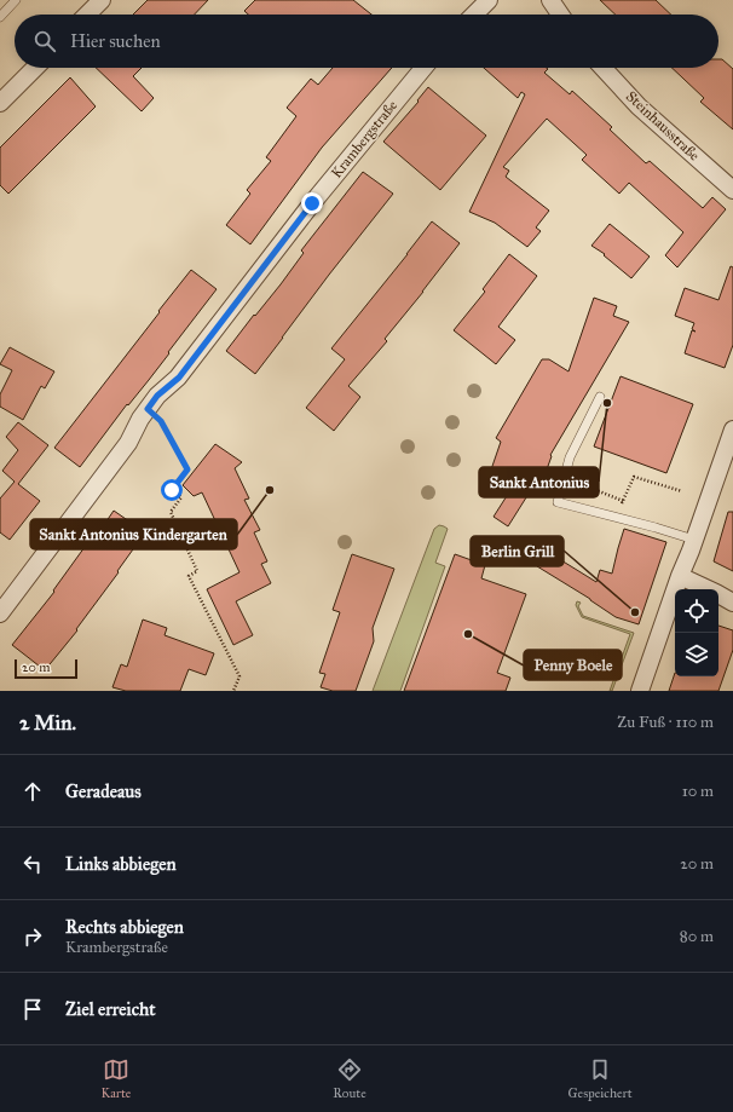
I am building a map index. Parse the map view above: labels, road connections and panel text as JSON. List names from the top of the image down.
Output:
{
  "streets": {
    "street": ["Steinhausstraße", "Krambergstraße"]
  },
  "places": [
    "Sankt Antonius",
    "Sankt Antonius Kindergarten",
    "Berlin Grill",
    "Penny Boele"
  ],
  "scale_bar": "20 m",
  "page": {
    "search": "Hier suchen",
    "scale": "20 m",
    "heading": ["2 Min.", "Zu Fuß · 110 m"],
    "list": [
      ["Geradeaus", "10 m"],
      ["Links abbiegen", "20 m"],
      ["Rechts abbiegen", "Krambergstraße", "80 m"],
      "Ziel erreicht"
    ],
    "nav": ["Karte", "Route", "Gespeichert"]
  }
}
